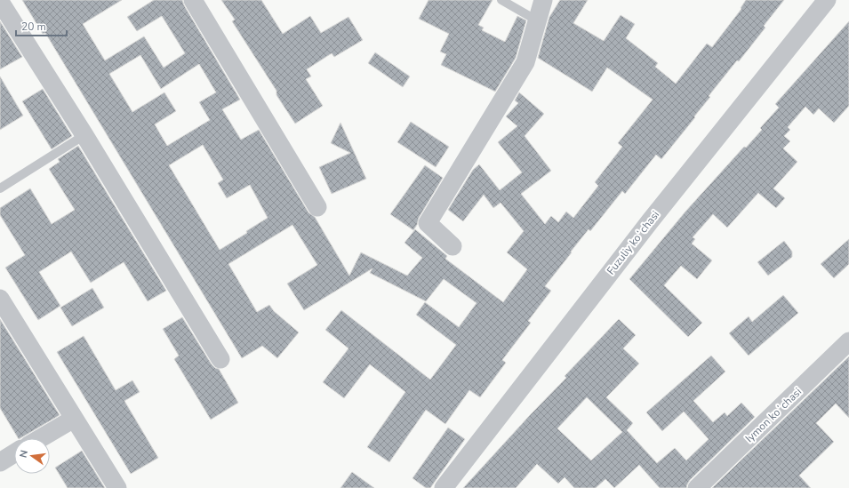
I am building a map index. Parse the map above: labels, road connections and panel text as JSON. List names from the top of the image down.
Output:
{
  "streets": {
    "street": ["Fuzuliy koʻchasi", "Iymon koʻchasi"]
  },
  "scale_bar": "20 m",
  "north": "left"
}
